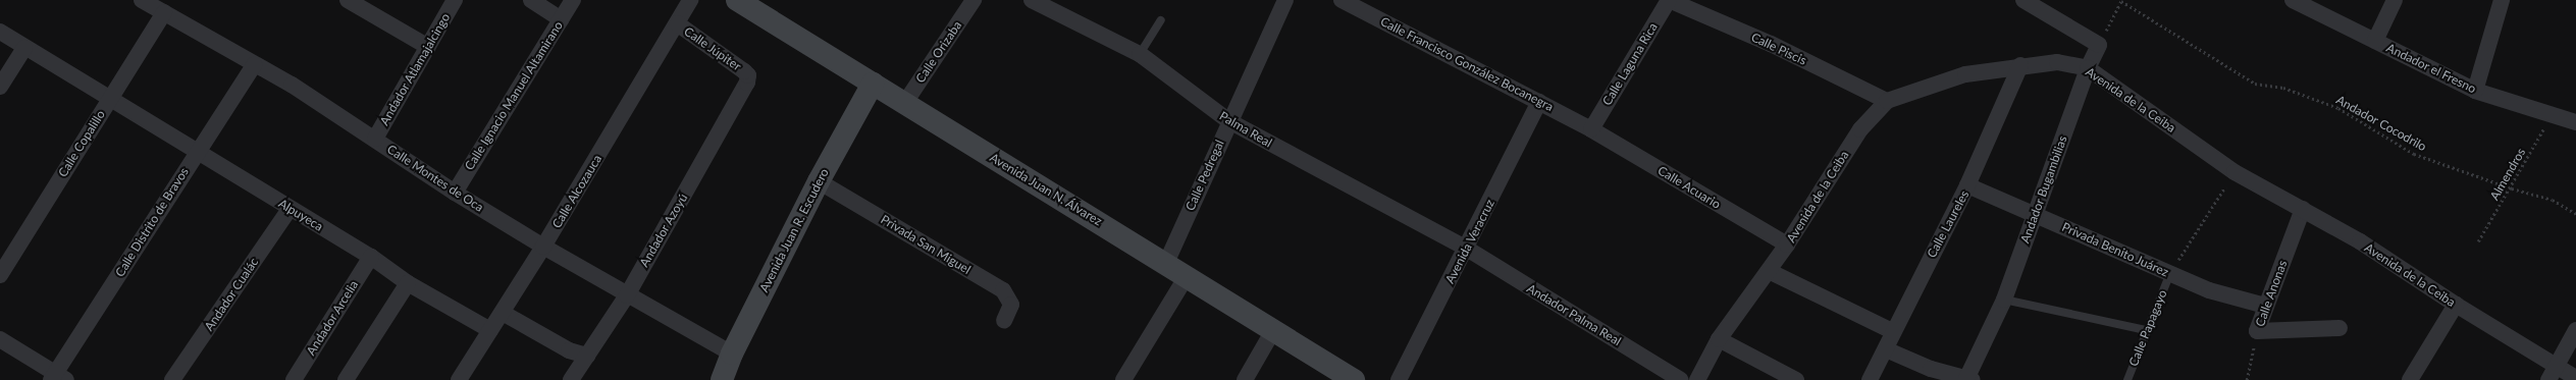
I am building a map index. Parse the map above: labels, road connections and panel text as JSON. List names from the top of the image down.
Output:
{
  "streets": {
    "main road": ["Avenida Juan N. Álvarez", "Avenida Juan R. Escudero"],
    "street": [
      "Calle Júpiter",
      "Calle Piscis",
      "Calle Orizaba",
      "Calle Francisco González Bocanegra",
      "Calle Laguna Rica",
      "Andador el Fresno",
      "Andador Atlamajalcingo",
      "Calle Ignacio Manuel Altamirano",
      "Avenida de la Ceiba",
      "Palma Real",
      "Calle Copalillo",
      "Calle Pedregal",
      "Calle Montes de Oca",
      "Calle Acuario",
      "Andador Bugambilias",
      "Calle Alcozauca",
      "Alpuyeca",
      "Calle Distrito de Bravos",
      "Calle Laureles",
      "Andador Azoyú",
      "Avenida Veracruz",
      "Privada San Miguel",
      "Privada Benito Juárez",
      "Calle Anonas",
      "Andador Cualác",
      "Andador Palma Real",
      "Andador Arcelia"
    ],
    "lane": ["Calle Papagayo"],
    "path": ["Andador Cocodrilo", "Almendros"]
  },
  "crossings": [
    ["Calle Júpiter", "Calle Alcozauca"],
    ["Calle Júpiter", "Andador Azoyú"],
    ["Calle Piscis", "Calle Laguna Rica"],
    ["Calle Piscis", "Avenida de la Ceiba"],
    ["Calle Orizaba", "Avenida Juan N. Álvarez"],
    ["Calle Francisco González Bocanegra", "Calle Laguna Rica"],
    ["Calle Francisco González Bocanegra", "Calle Acuario"],
    ["Calle Francisco González Bocanegra", "Avenida Veracruz"],
    ["Calle Laguna Rica", "Calle Acuario"],
    ["Andador el Fresno", "Almendros"],
    ["Andador Atlamajalcingo", "Calle Montes de Oca"],
    ["Calle Ignacio Manuel Altamirano", "Calle Montes de Oca"],
    ["Avenida de la Ceiba", "Calle Acuario"],
    ["Avenida de la Ceiba", "Andador Bugambilias"],
    ["Avenida de la Ceiba", "Calle Laureles"],
    ["Avenida de la Ceiba", "Calle Anonas"],
    ["Andador Cocodrilo", "Almendros"],
    ["Palma Real", "Calle Pedregal"],
    ["Palma Real", "Avenida Veracruz"],
    ["Palma Real", "Andador Palma Real"],
    ["Calle Copalillo", "Calle Montes de Oca"],
    ["Calle Copalillo", "Alpuyeca"],
    ["Calle Pedregal", "Avenida Juan N. Álvarez"],
    ["Calle Montes de Oca", "Calle Alcozauca"],
    ["Calle Montes de Oca", "Calle Distrito de Bravos"],
    ["Calle Montes de Oca", "Andador Azoyú"],
    ["Calle Montes de Oca", "Avenida Juan R. Escudero"],
    ["Avenida Juan N. Álvarez", "Avenida Juan R. Escudero"],
    ["Andador Bugambilias", "Privada Benito Juárez"],
    ["Calle Alcozauca", "Alpuyeca"],
    ["Alpuyeca", "Calle Distrito de Bravos"],
    ["Alpuyeca", "Andador Cualác"],
    ["Alpuyeca", "Andador Arcelia"],
    ["Calle Laureles", "Privada Benito Juárez"],
    ["Avenida Juan R. Escudero", "Privada San Miguel"],
    ["Avenida Veracruz", "Andador Palma Real"],
    ["Privada Benito Juárez", "Calle Anonas"],
    ["Privada Benito Juárez", "Calle Papagayo"]
  ]
}
